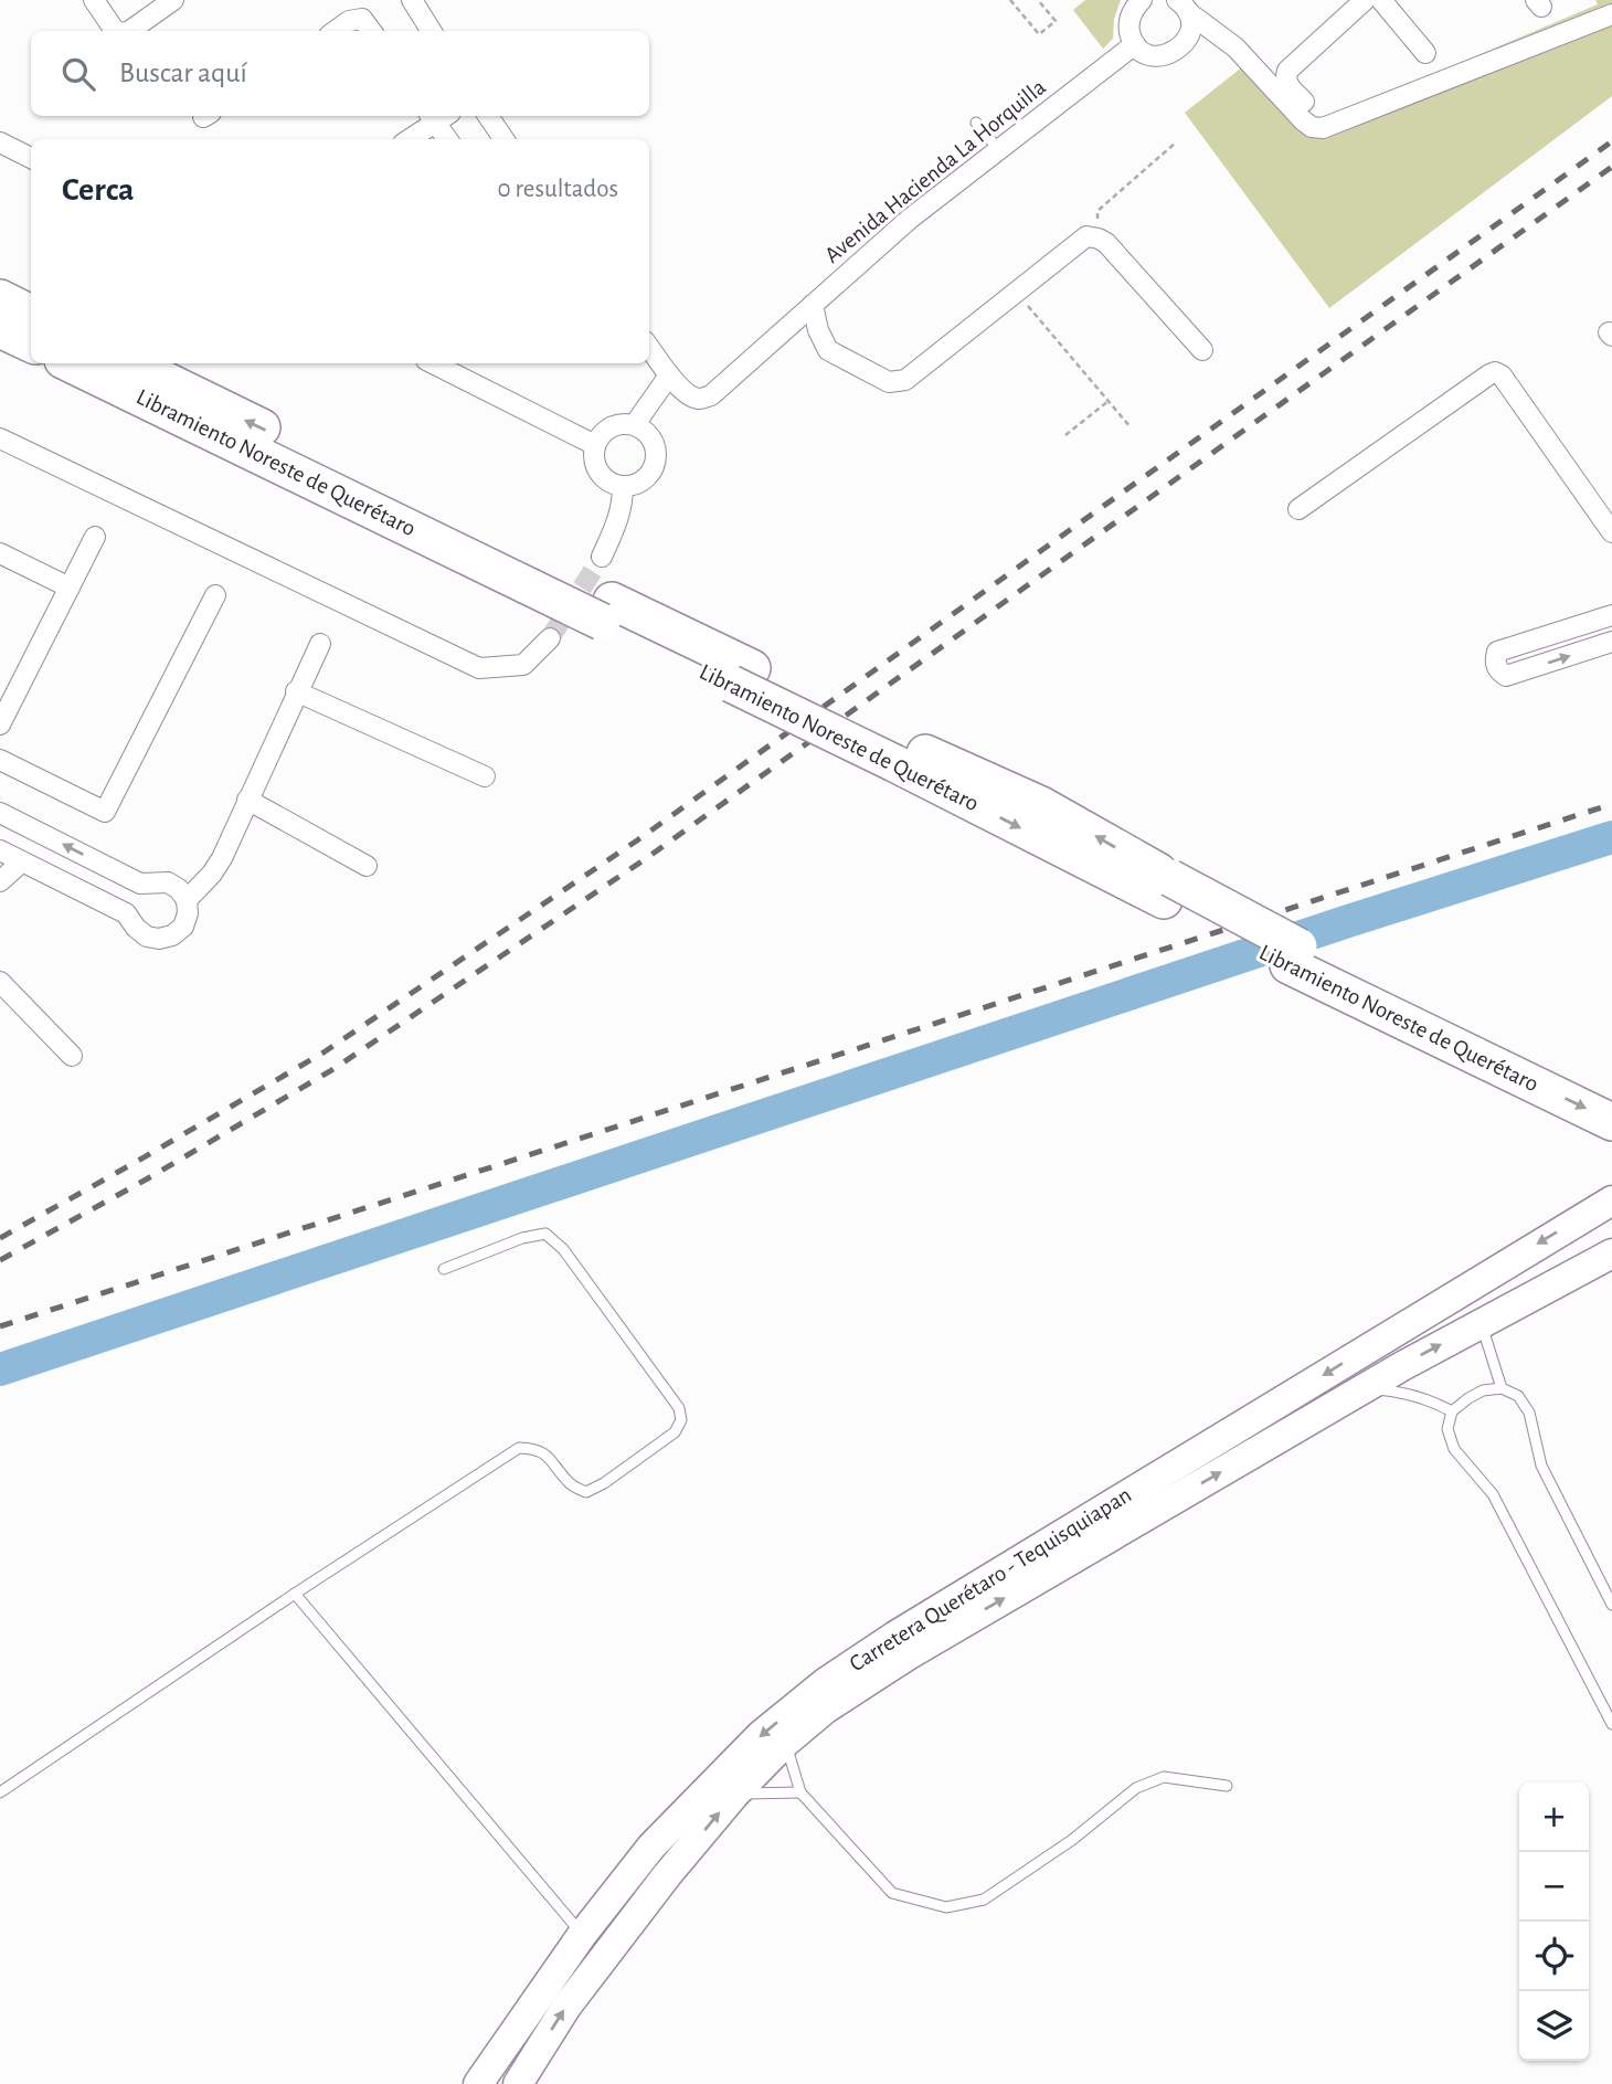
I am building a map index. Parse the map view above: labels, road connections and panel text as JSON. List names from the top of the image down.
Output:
{
  "streets": {
    "highway": ["Libramiento Noreste de Querétaro"],
    "main road": ["Carretera Querétaro - Tequisquiapan"],
    "street": ["Avenida Hacienda La Horquilla"]
  },
  "page": {
    "search": "Buscar aquí",
    "heading": ["Cerca", "0 resultados"],
    "map_buttons": ["+", "−"]
  }
}
